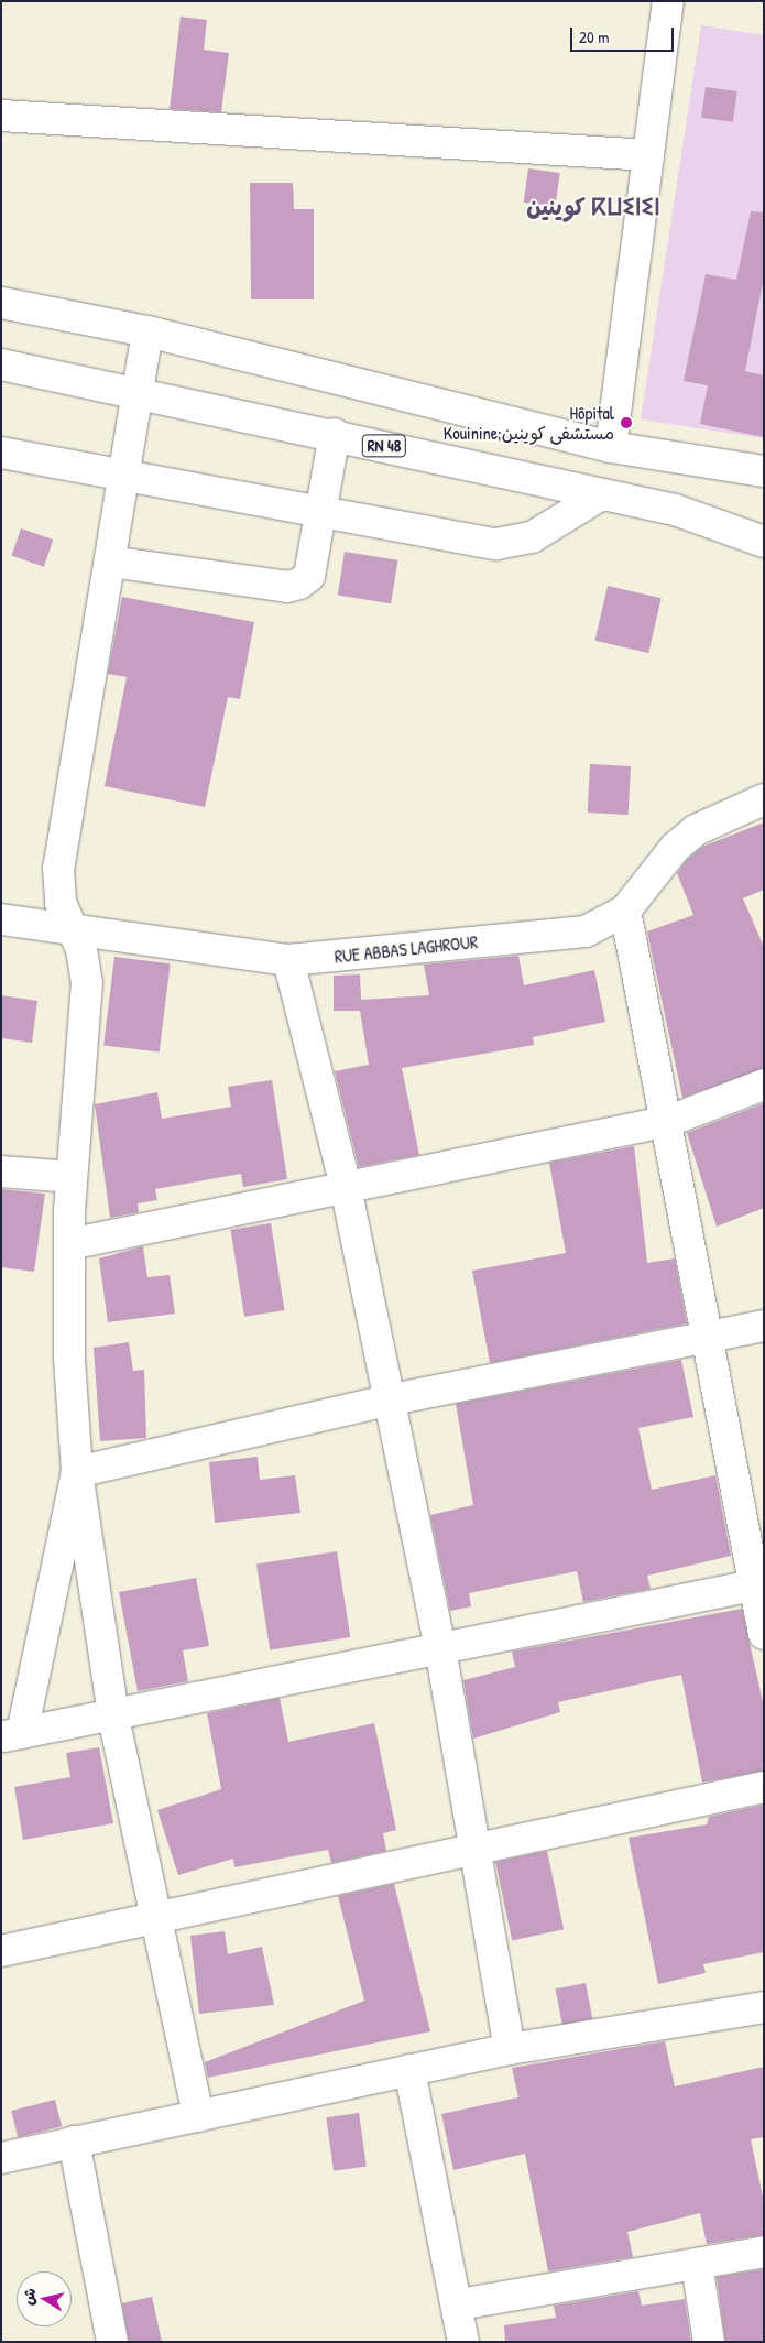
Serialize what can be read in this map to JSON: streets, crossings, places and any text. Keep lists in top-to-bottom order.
{
  "streets": {
    "main road": ["RN 48", "RUE ABBAS LAGHROUR"]
  },
  "districts": ["كوينين ⴽⵡⵉⵏⵉⵏ"],
  "places": ["Hôpital Kouinine;مستشفى كوينين"],
  "scale_bar": "20 m",
  "north": "left"
}
